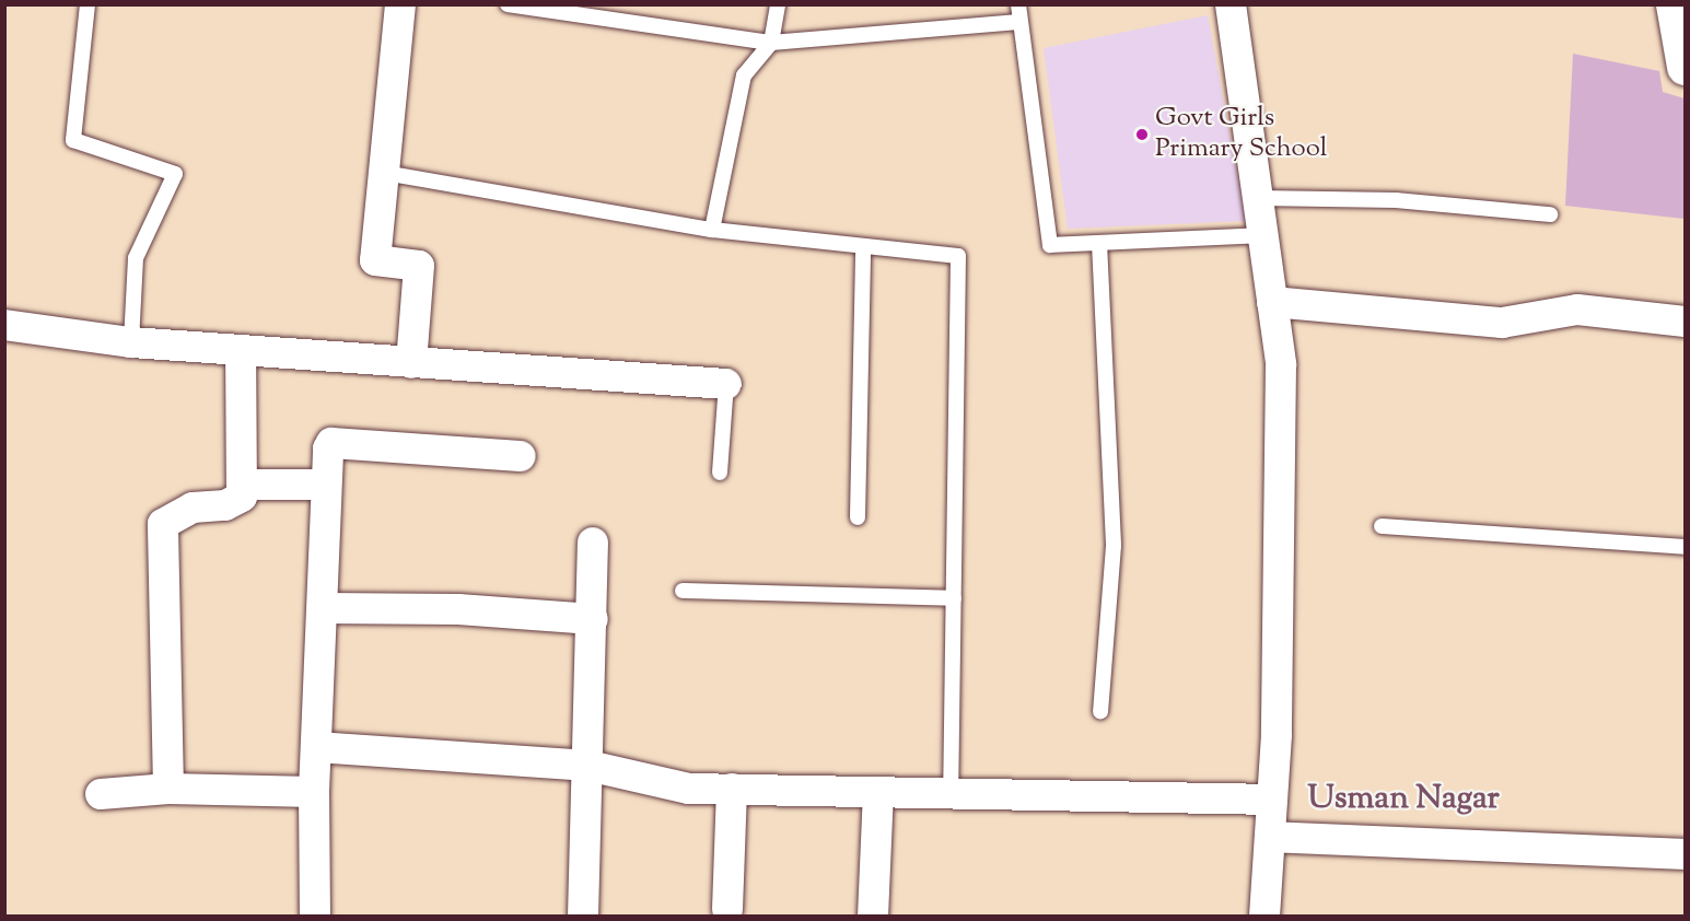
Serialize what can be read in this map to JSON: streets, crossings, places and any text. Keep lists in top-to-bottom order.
{
  "districts": ["Usman Nagar"],
  "places": ["Govt Girls Primary School"]
}
